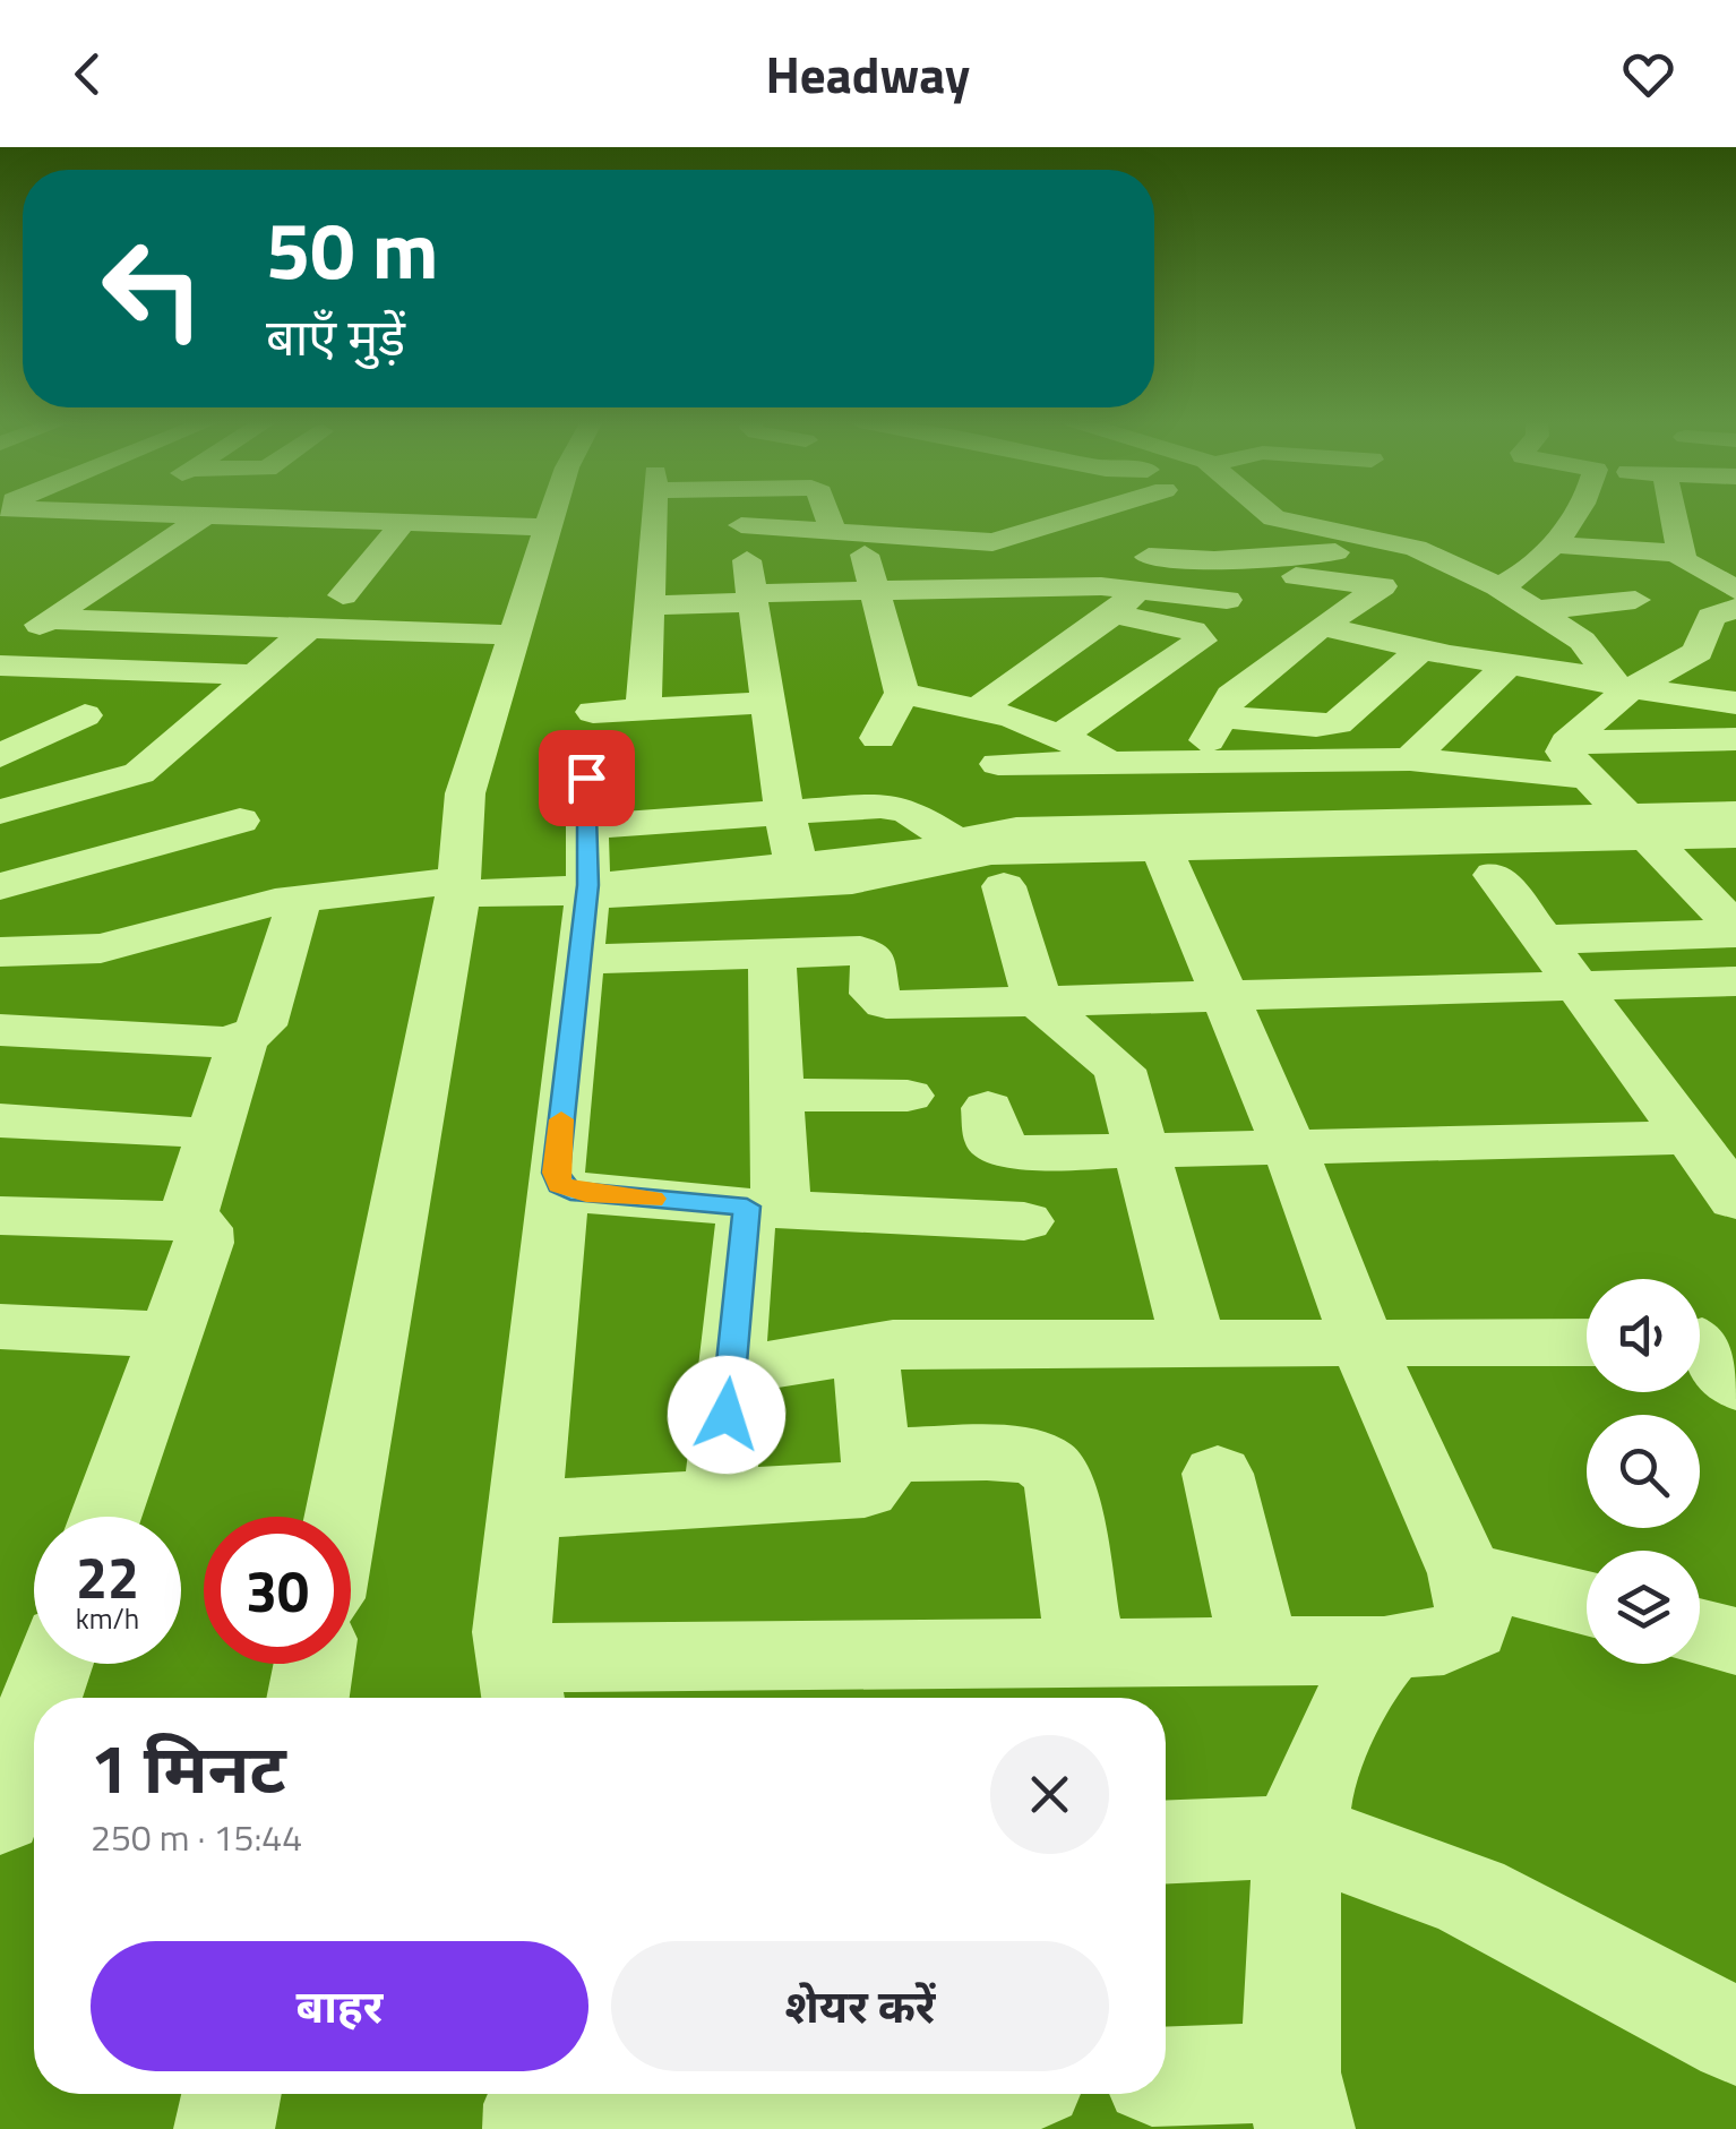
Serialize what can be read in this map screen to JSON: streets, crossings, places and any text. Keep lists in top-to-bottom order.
{
  "page": {
    "header": "Headway",
    "turn": ["50 m", "बाएँ मुड़ें"],
    "speed": "22 km/h",
    "limit": "30",
    "heading": ["1 मिनट", "250 m · 15:44"],
    "buttons": ["बाहर", "शेयर करें"]
  }
}
